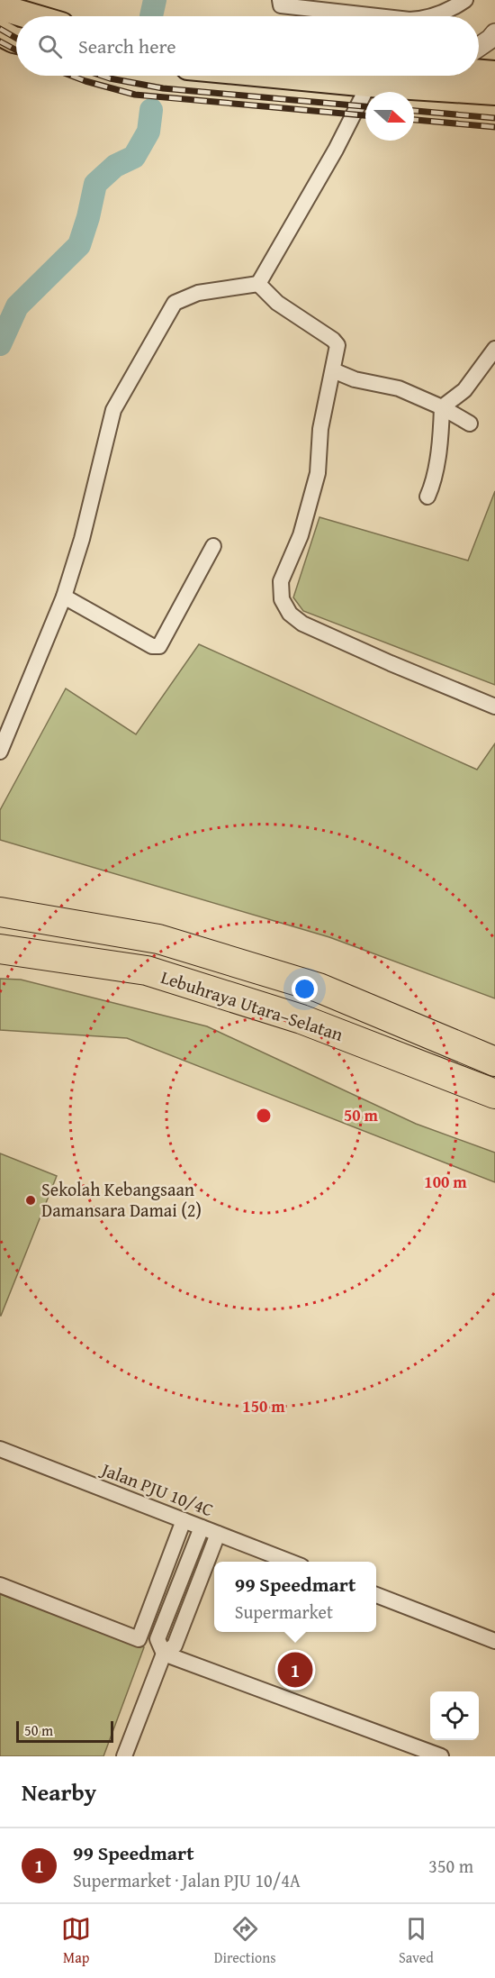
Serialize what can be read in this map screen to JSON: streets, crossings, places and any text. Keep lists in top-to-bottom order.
{
  "streets": {
    "highway": ["Lebuhraya Utara–Selatan"],
    "street": ["Jalan PJU 10/4C"]
  },
  "places": ["Sekolah Kebangsaan Damansara Damai (2)"],
  "scale_bar": "50 m",
  "north": "right",
  "page": {
    "search": "Search here",
    "popup": ["99 Speedmart", "Supermarket"],
    "pins": "1",
    "scale": "50 m",
    "heading": "Nearby",
    "list": [
      {
        "mark": "1",
        "name": "99 Speedmart",
        "note": "Supermarket · Jalan PJU 10/4A",
        "value": "350 m"
      }
    ],
    "nav": ["Map", "Directions", "Saved"]
  },
  "rings": ["50 m", "100 m", "150 m"]
}
